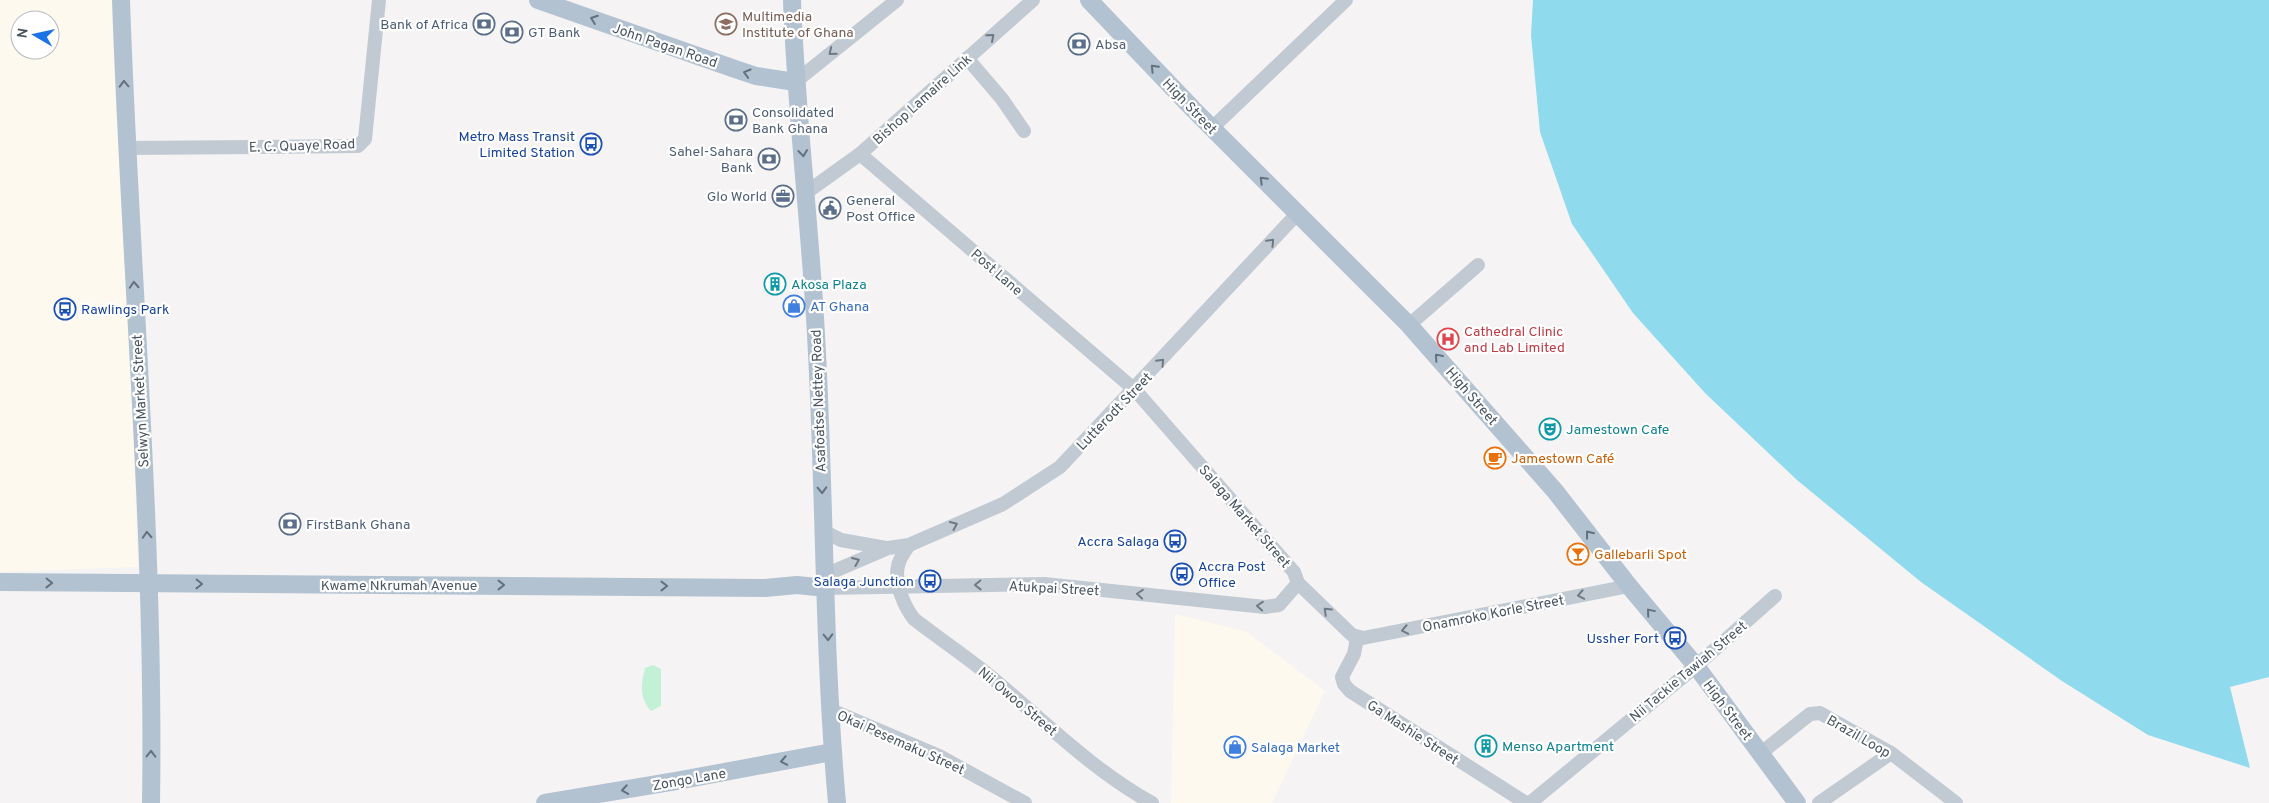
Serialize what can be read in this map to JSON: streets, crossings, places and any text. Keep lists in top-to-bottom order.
{
  "streets": {
    "main road": [
      "John Pagan Road",
      "High Street",
      "Selwyn Market Street",
      "Asafoatse Nettey Road",
      "Kwame Nkrumah Avenue",
      "Atukpai Street",
      "Zongo Lane"
    ],
    "street": [
      "Bishop Lamaire Link",
      "E. C. Quaye Road",
      "Post Lane",
      "Lutterodt Street",
      "Salaga Market Street",
      "Onamroko Korle Street",
      "Nii Tackie Tawiah Street",
      "Nii Owoo Street",
      "Ga Mashie Street",
      "Brazil Loop",
      "Okai Pesemaku Street"
    ]
  },
  "crossings": [
    ["John Pagan Road", "Asafoatse Nettey Road"],
    ["Bishop Lamaire Link", "Post Lane"],
    ["Bishop Lamaire Link", "Asafoatse Nettey Road"],
    ["High Street", "Lutterodt Street"],
    ["High Street", "Onamroko Korle Street"],
    ["High Street", "Nii Tackie Tawiah Street"],
    ["High Street", "Brazil Loop"],
    ["E. C. Quaye Road", "Selwyn Market Street"],
    ["Post Lane", "Lutterodt Street"],
    ["Post Lane", "Salaga Market Street"],
    ["Selwyn Market Street", "Kwame Nkrumah Avenue"],
    ["Asafoatse Nettey Road", "Atukpai Street"],
    ["Asafoatse Nettey Road", "Okai Pesemaku Street"],
    ["Asafoatse Nettey Road", "Zongo Lane"],
    ["Lutterodt Street", "Salaga Market Street"],
    ["Salaga Market Street", "Atukpai Street"],
    ["Salaga Market Street", "Onamroko Korle Street"],
    ["Salaga Market Street", "Ga Mashie Street"],
    ["Kwame Nkrumah Avenue", "Atukpai Street"],
    ["Atukpai Street", "Nii Owoo Street"],
    ["Onamroko Korle Street", "Ga Mashie Street"]
  ],
  "one_way": [
    "John Pagan Road",
    "High Street",
    "Selwyn Market Street",
    "Asafoatse Nettey Road",
    "Lutterodt Street",
    "Kwame Nkrumah Avenue",
    "Atukpai Street",
    "Onamroko Korle Street",
    "Zongo Lane"
  ],
  "places": {
    "bank": [
      "Bank of Africa",
      "GT Bank",
      "Absa",
      "Consolidated Bank Ghana",
      "Sahel-Sahara Bank",
      "FirstBank Ghana"
    ],
    "school or university": ["Multimedia Institute of Ghana"],
    "bus stop": [
      "Metro Mass Transit Limited Station",
      "Rawlings Park",
      "Accra Salaga",
      "Accra Post Office",
      "Salaga Junction",
      "Ussher Fort"
    ],
    "office": ["Glo World"],
    "public building": ["General Post Office"],
    "building": ["Akosa Plaza", "Menso Apartment"],
    "shop": ["AT Ghana", "Salaga Market"],
    "hospital": ["Cathedral Clinic and Lab Limited"],
    "theatre": ["Jamestown Cafe"],
    "cafe": ["Jamestown Café"],
    "bar": ["Gallebarli Spot"]
  },
  "north": "left"
}
